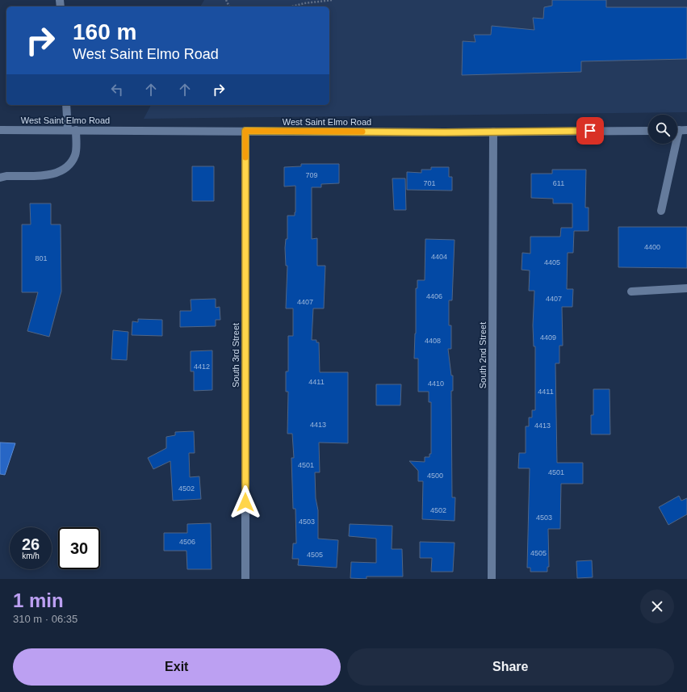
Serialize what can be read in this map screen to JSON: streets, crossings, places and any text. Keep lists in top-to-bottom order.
{
  "streets": {
    "street": ["West Saint Elmo Road", "South 3rd Street", "South 2nd Street"]
  },
  "crossings": [
    ["West Saint Elmo Road", "South 3rd Street"],
    ["West Saint Elmo Road", "South 2nd Street"]
  ],
  "house_numbers": [
    "709",
    "701",
    "611",
    "4400",
    "4404",
    "801",
    "4405",
    "4406",
    "4407",
    "4407",
    "4409",
    "4408",
    "4412",
    "4411",
    "4410",
    "4411",
    "4413",
    "4413",
    "4501",
    "4501",
    "4500",
    "4502",
    "4502",
    "4503",
    "4503",
    "4506",
    "4505",
    "4505"
  ],
  "page": {
    "turn": ["160 m", "West Saint Elmo Road"],
    "speed": "26 km/h",
    "limit": "30",
    "heading": ["1 min", "310 m · 06:35"],
    "buttons": ["Exit", "Share"]
  }
}
